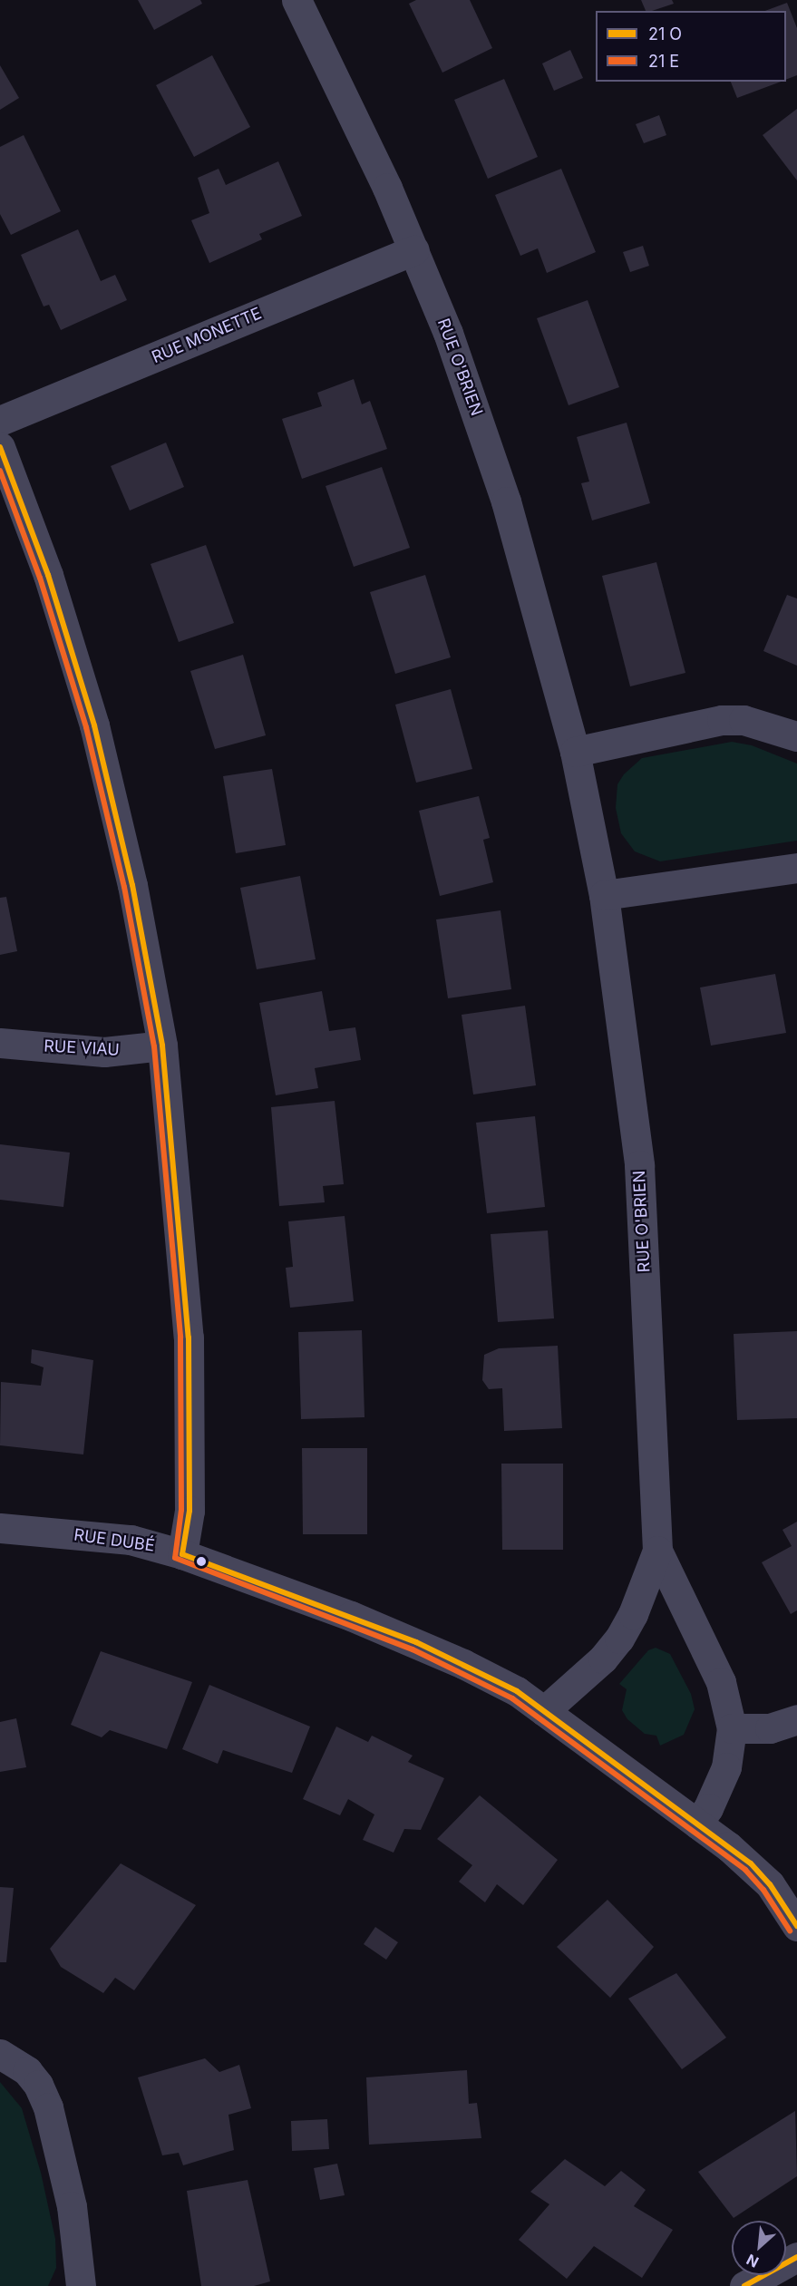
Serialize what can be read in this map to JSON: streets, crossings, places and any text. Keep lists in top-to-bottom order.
{
  "streets": {
    "street": [
      "RUE MONETTE",
      "RUE O'BRIEN",
      "RUE VIAU",
      "RUE DUBÉ"
    ]
  },
  "crossings": [
    ["RUE MONETTE", "RUE O'BRIEN"],
    ["RUE O'BRIEN", "RUE DUBÉ"]
  ],
  "legend": ["21 O", "21 E"],
  "north": "bottom left"
}
